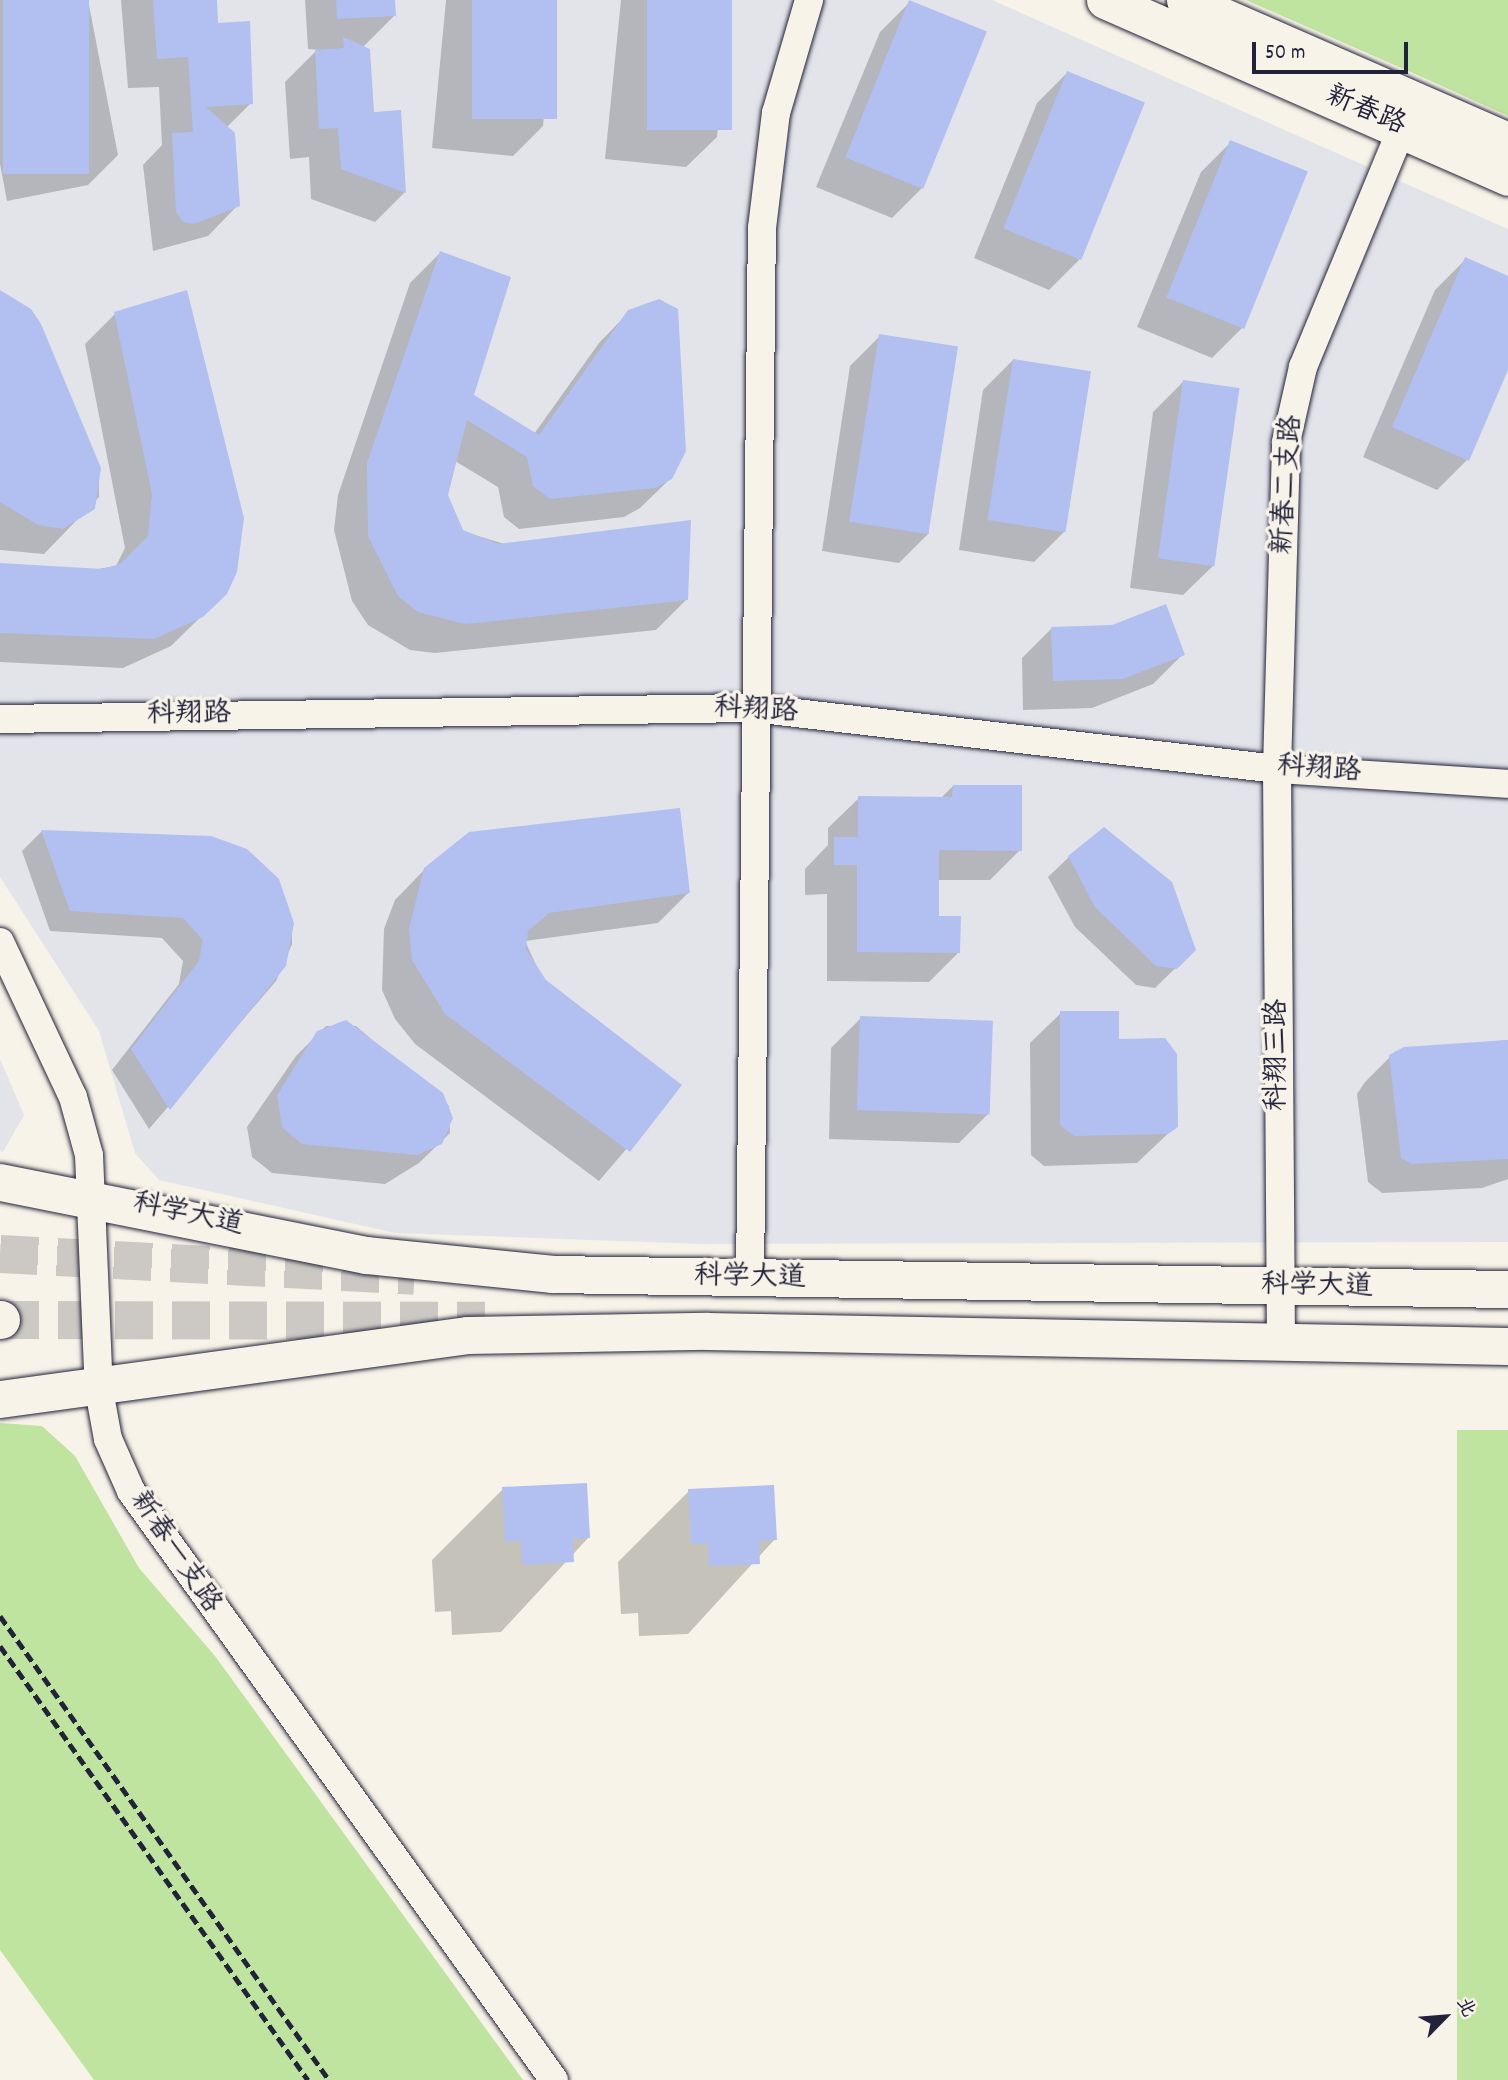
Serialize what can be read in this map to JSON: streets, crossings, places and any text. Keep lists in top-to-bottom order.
{
  "streets": {
    "main road": ["新春路", "科学大道"],
    "street": [
      "新春二支路",
      "科翔路",
      "科翔三路",
      "新春一支路"
    ]
  },
  "crossings": [
    ["新春路", "新春二支路"],
    ["新春二支路", "科翔路"],
    ["新春二支路", "科翔三路"],
    ["科翔路", "科翔三路"],
    ["科翔三路", "科学大道"],
    ["科学大道", "新春一支路"]
  ],
  "scale_bar": "50 m",
  "north": "top right"
}
